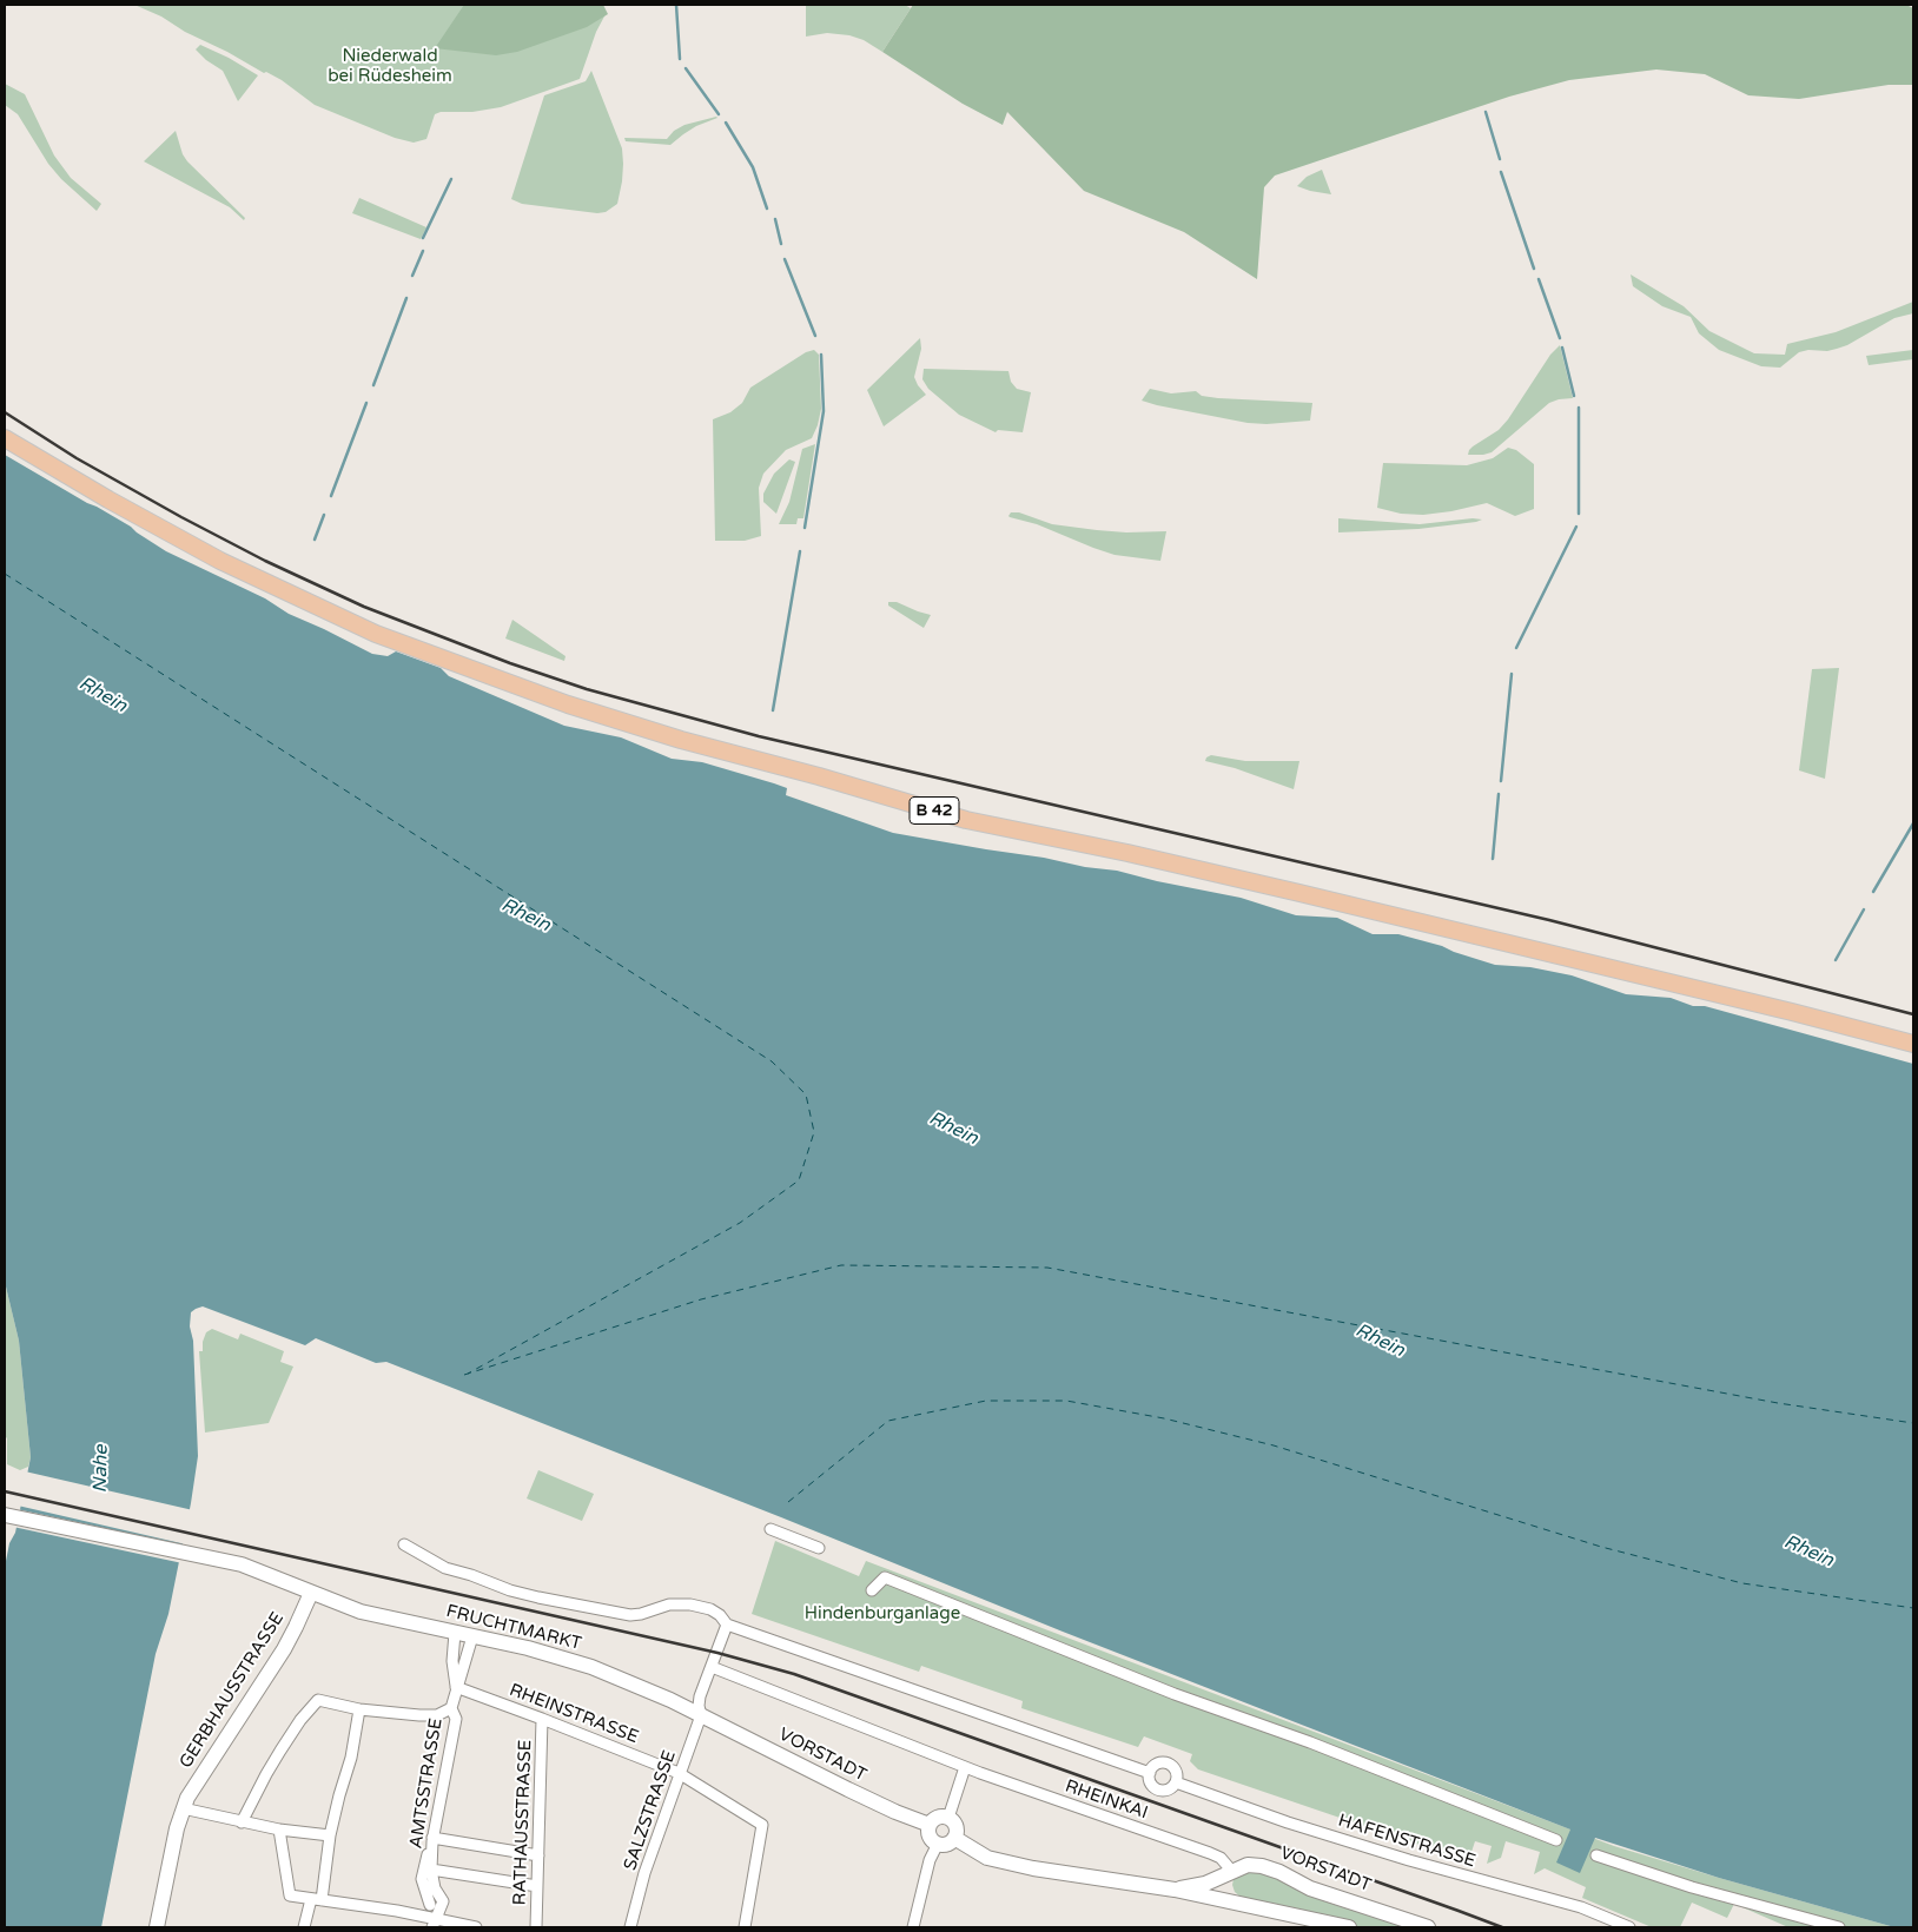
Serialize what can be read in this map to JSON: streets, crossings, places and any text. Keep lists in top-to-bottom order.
{
  "streets": {
    "main road": [
      "B 42",
      "FRUCHTMARKT",
      "GERBHAUSSTRASSE",
      "VORSTADT"
    ],
    "street": [
      "RHEINSTRASSE",
      "AMTSSTRASSE",
      "RHEINKAI",
      "SALZSTRASSE",
      "RATHAUSSTRASSE",
      "HAFENSTRASSE"
    ]
  },
  "crossings": [
    ["FRUCHTMARKT", "GERBHAUSSTRASSE"],
    ["FRUCHTMARKT", "VORSTADT"],
    ["FRUCHTMARKT", "AMTSSTRASSE"],
    ["FRUCHTMARKT", "SALZSTRASSE"],
    ["RHEINSTRASSE", "AMTSSTRASSE"],
    ["RHEINSTRASSE", "SALZSTRASSE"],
    ["RHEINSTRASSE", "RATHAUSSTRASSE"],
    ["VORSTADT", "RHEINKAI"],
    ["VORSTADT", "SALZSTRASSE"],
    ["RHEINKAI", "SALZSTRASSE"]
  ],
  "water": ["Rhein", "Nahe"],
  "parks": ["Niederwald bei Rüdesheim", "Hindenburganlage"]
}
